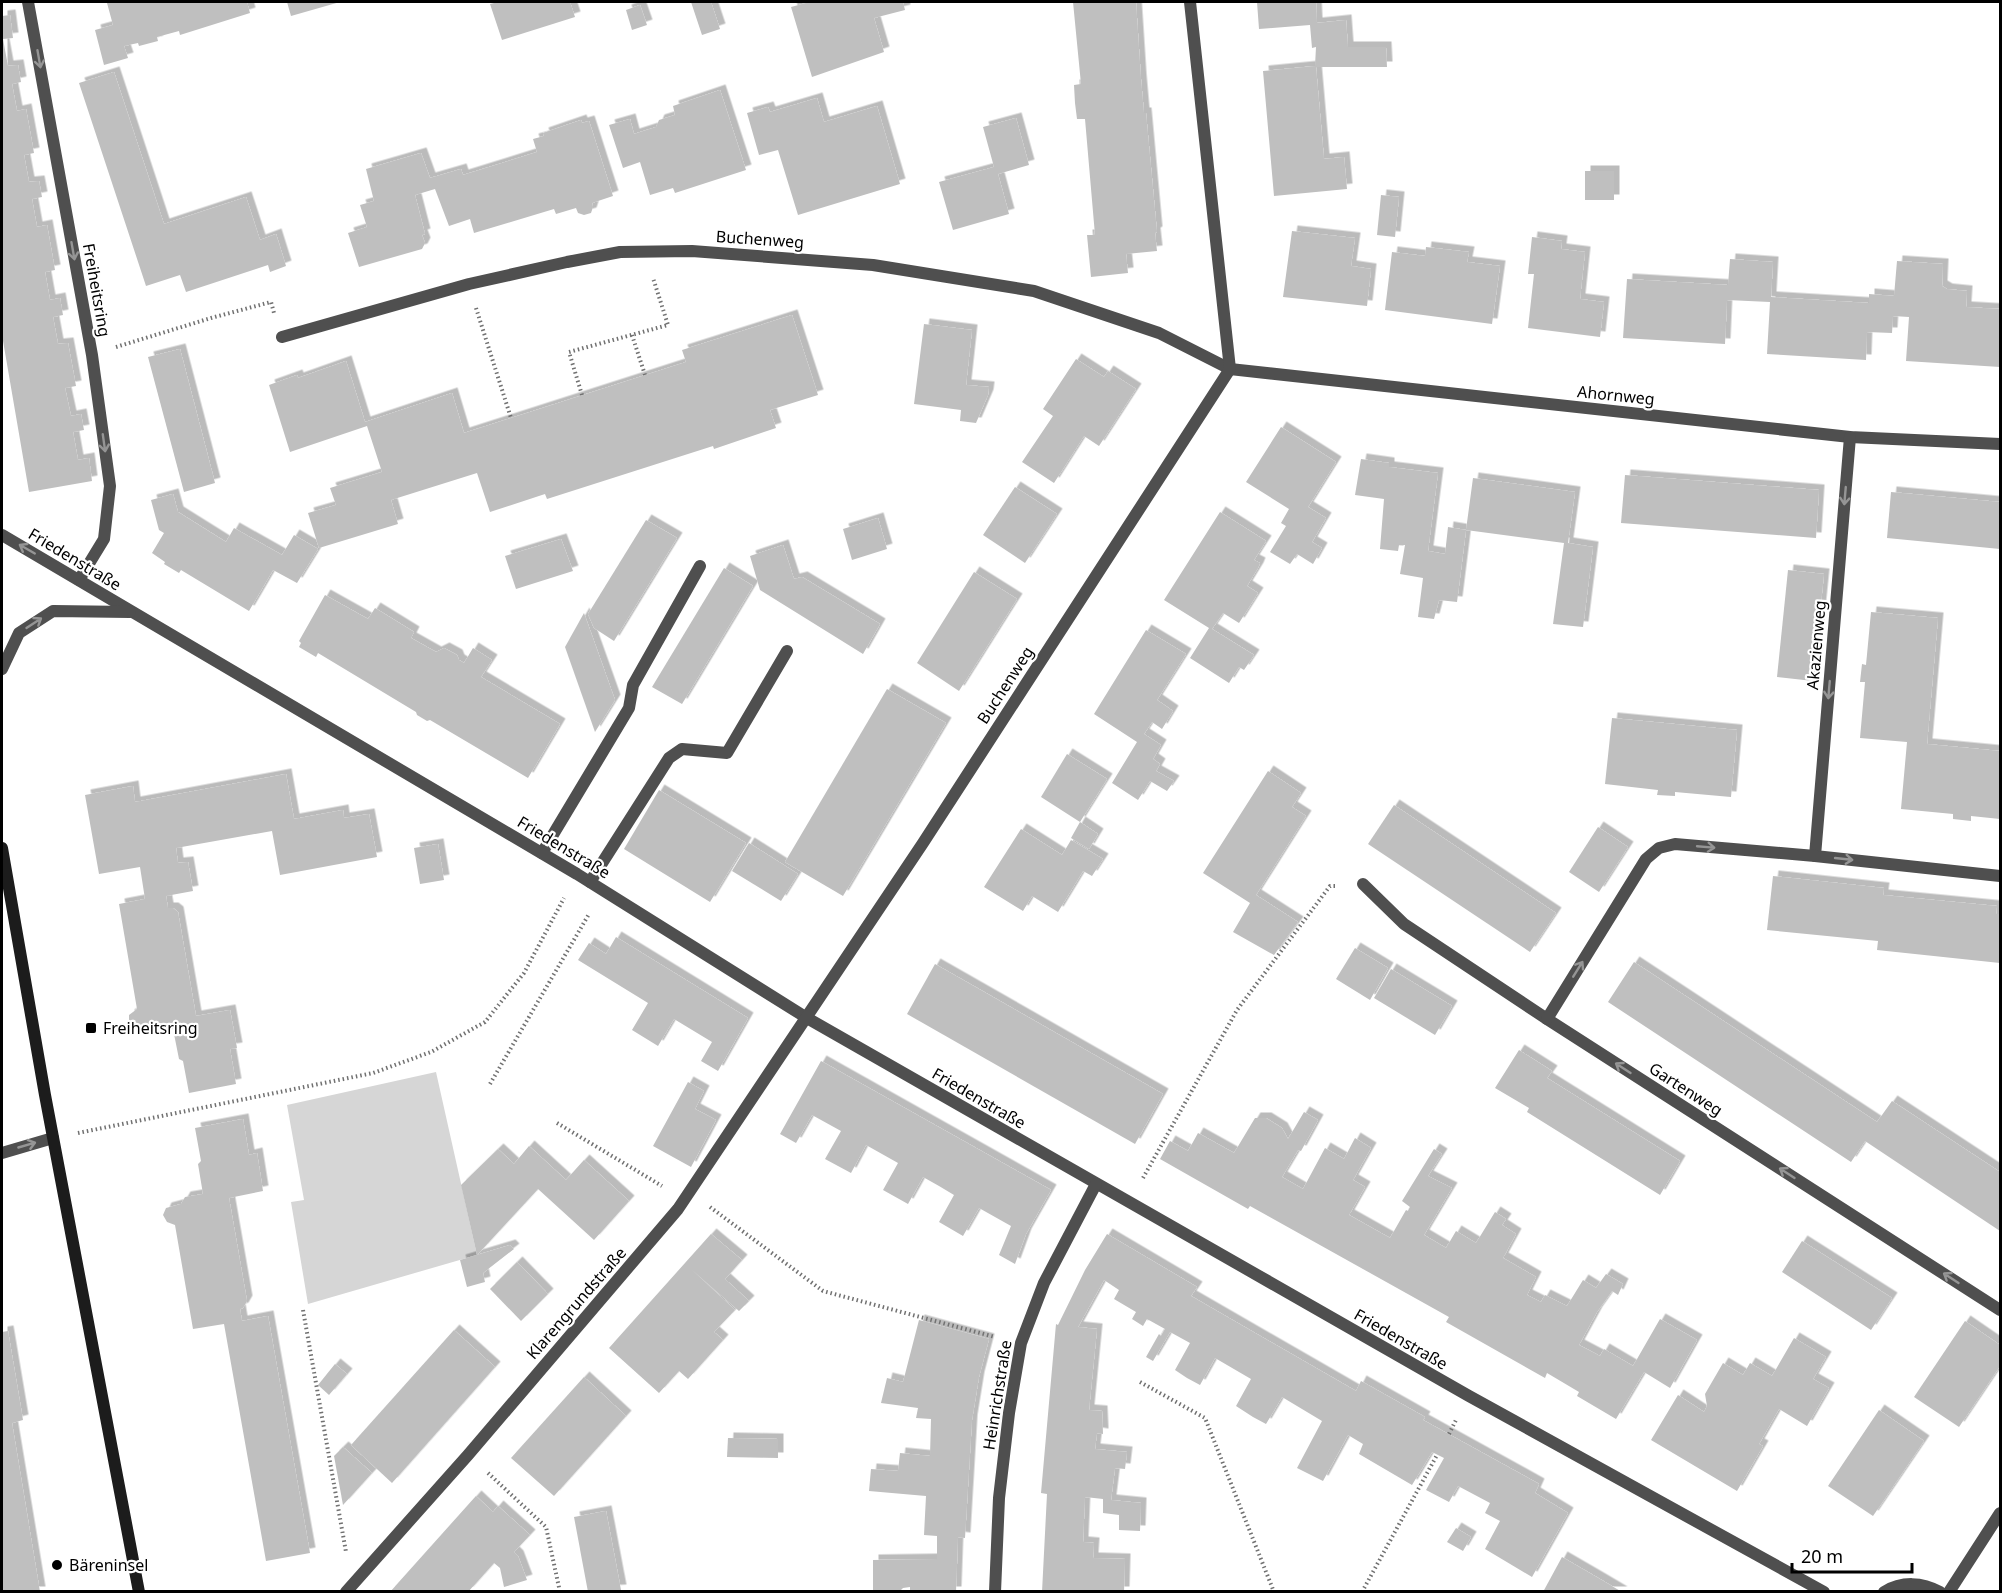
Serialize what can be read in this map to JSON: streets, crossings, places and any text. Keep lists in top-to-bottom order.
{
  "streets": {
    "street": [
      "Buchenweg",
      "Freiheitsring",
      "Ahornweg",
      "Friedenstraße",
      "Akazienweg",
      "Gartenweg",
      "Klarengrundstraße",
      "Heinrichstraße"
    ]
  },
  "crossings": [
    ["Buchenweg", "Ahornweg"],
    ["Buchenweg", "Friedenstraße"],
    ["Buchenweg", "Klarengrundstraße"],
    ["Freiheitsring", "Friedenstraße"],
    ["Ahornweg", "Akazienweg"],
    ["Friedenstraße", "Klarengrundstraße"],
    ["Friedenstraße", "Heinrichstraße"]
  ],
  "one_way": ["Freiheitsring", "Akazienweg", "Gartenweg"],
  "places": {
    "transit": ["Freiheitsring"],
    "other": ["Bäreninsel"]
  },
  "scale_bar": "20 m"
}
